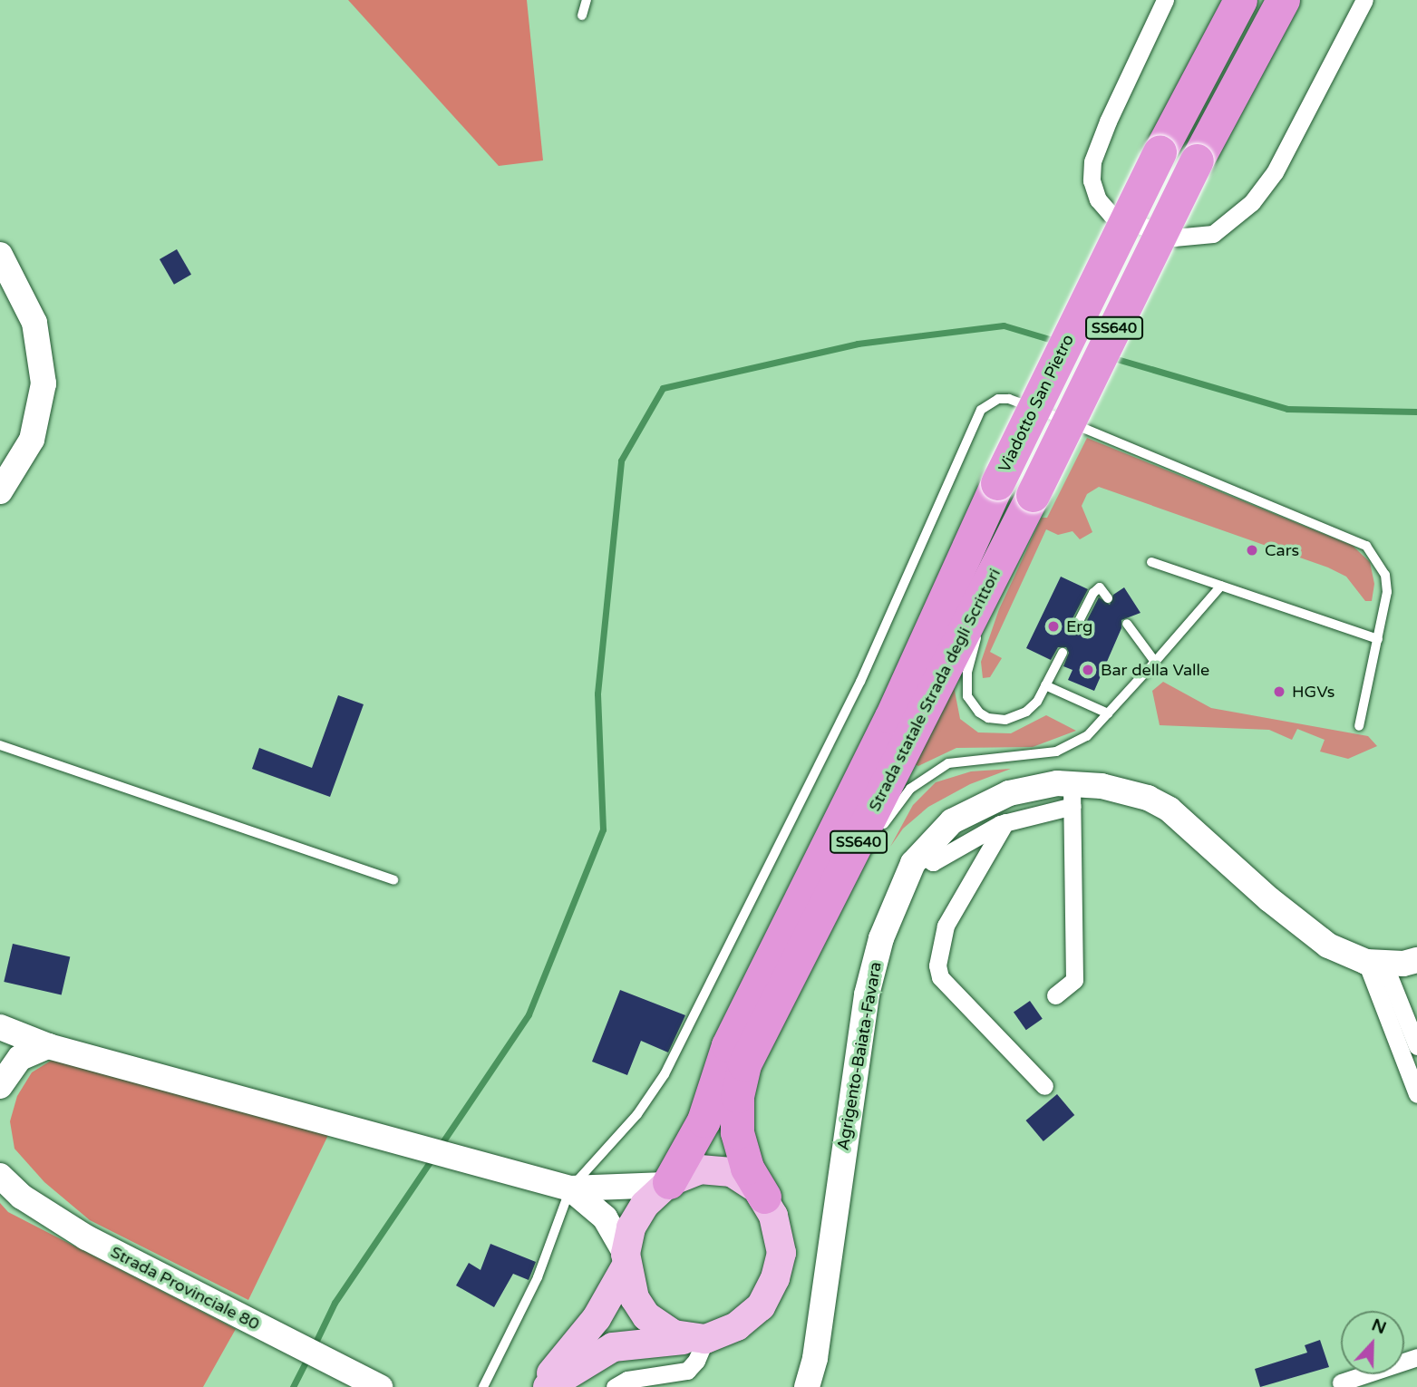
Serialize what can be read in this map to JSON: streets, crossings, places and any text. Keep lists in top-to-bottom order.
{
  "streets": {
    "highway": ["SS640", "Viadotto San Pietro", "Strada statale Strada degli Scrittori"],
    "street": ["Agrigento-Baiata-Favara", "Strada Provinciale 80"]
  },
  "crossings": [
    ["SS640", "Strada statale Strada degli Scrittori"],
    ["Viadotto San Pietro", "Strada statale Strada degli Scrittori"]
  ],
  "places": [
    "Cars",
    "Erg",
    "Bar della Valle",
    "HGVs"
  ],
  "north": "top"
}
